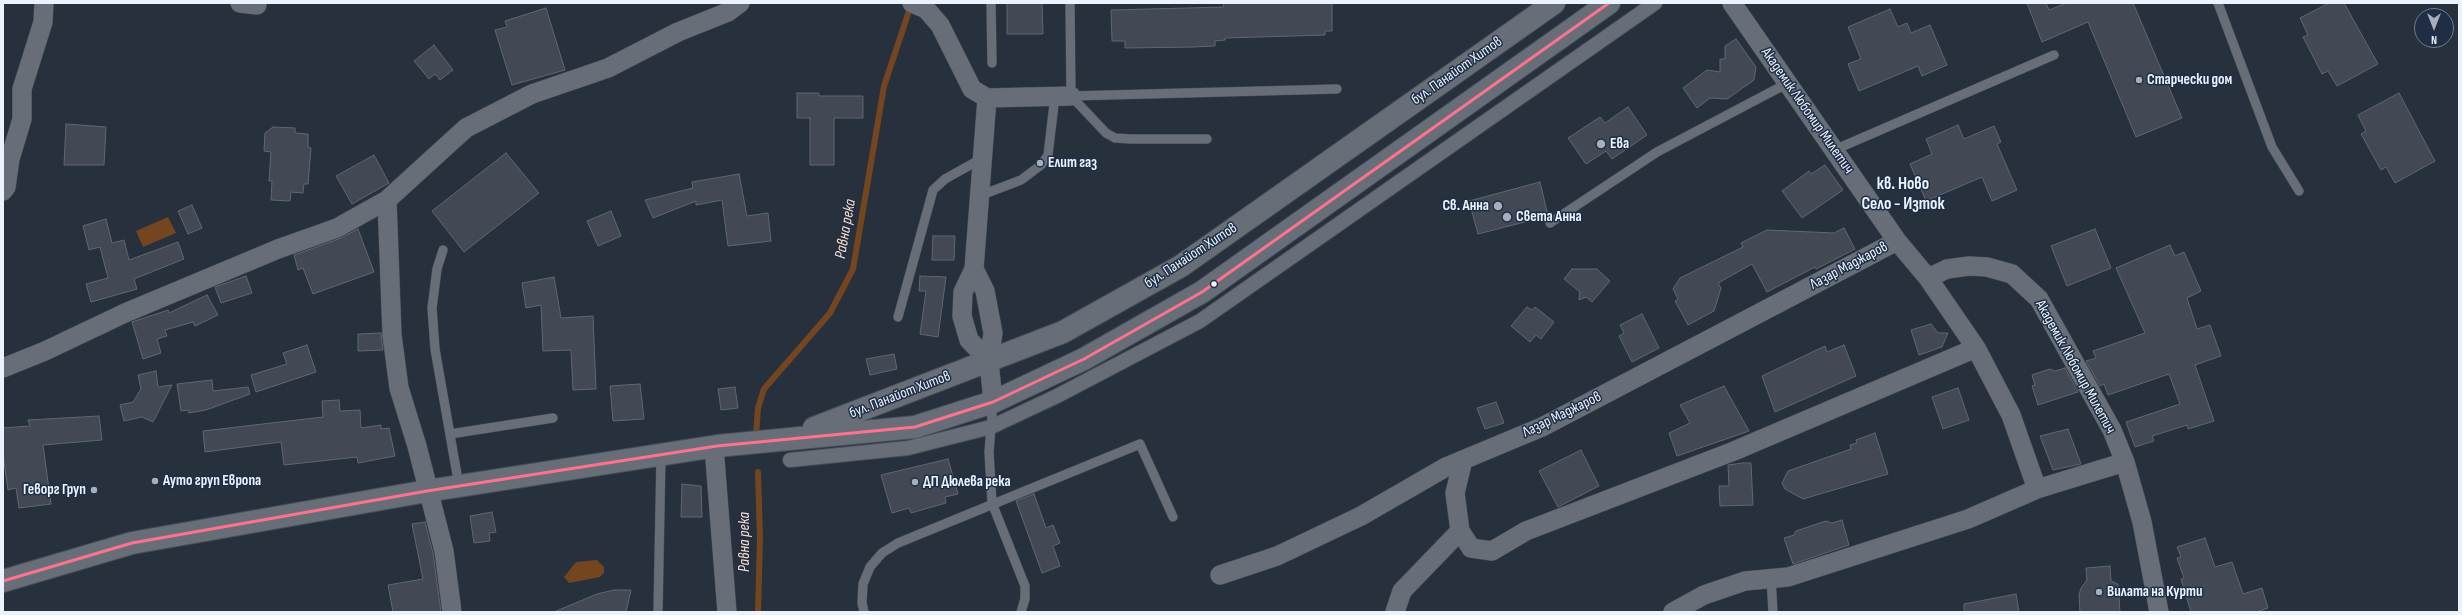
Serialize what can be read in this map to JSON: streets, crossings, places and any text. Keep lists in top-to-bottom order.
{
  "streets": {
    "street": ["бул. Панайот Хитов", "Академик Любомир Милетич", "Лазар Маджаров"]
  },
  "crossings": [
    ["Академик Любомир Милетич", "Лазар Маджаров"]
  ],
  "districts": ["кв. Ново Село - Изток"],
  "water": ["Равна река"],
  "places": [
    "Старчески дом",
    "Ева",
    "Елит газ",
    "Св. Анна",
    "Света Анна",
    "Ауто груп Европа",
    "ДП Дюлева река",
    "Геворг Груп",
    "Вилата на Курти"
  ],
  "north": "bottom"
}
